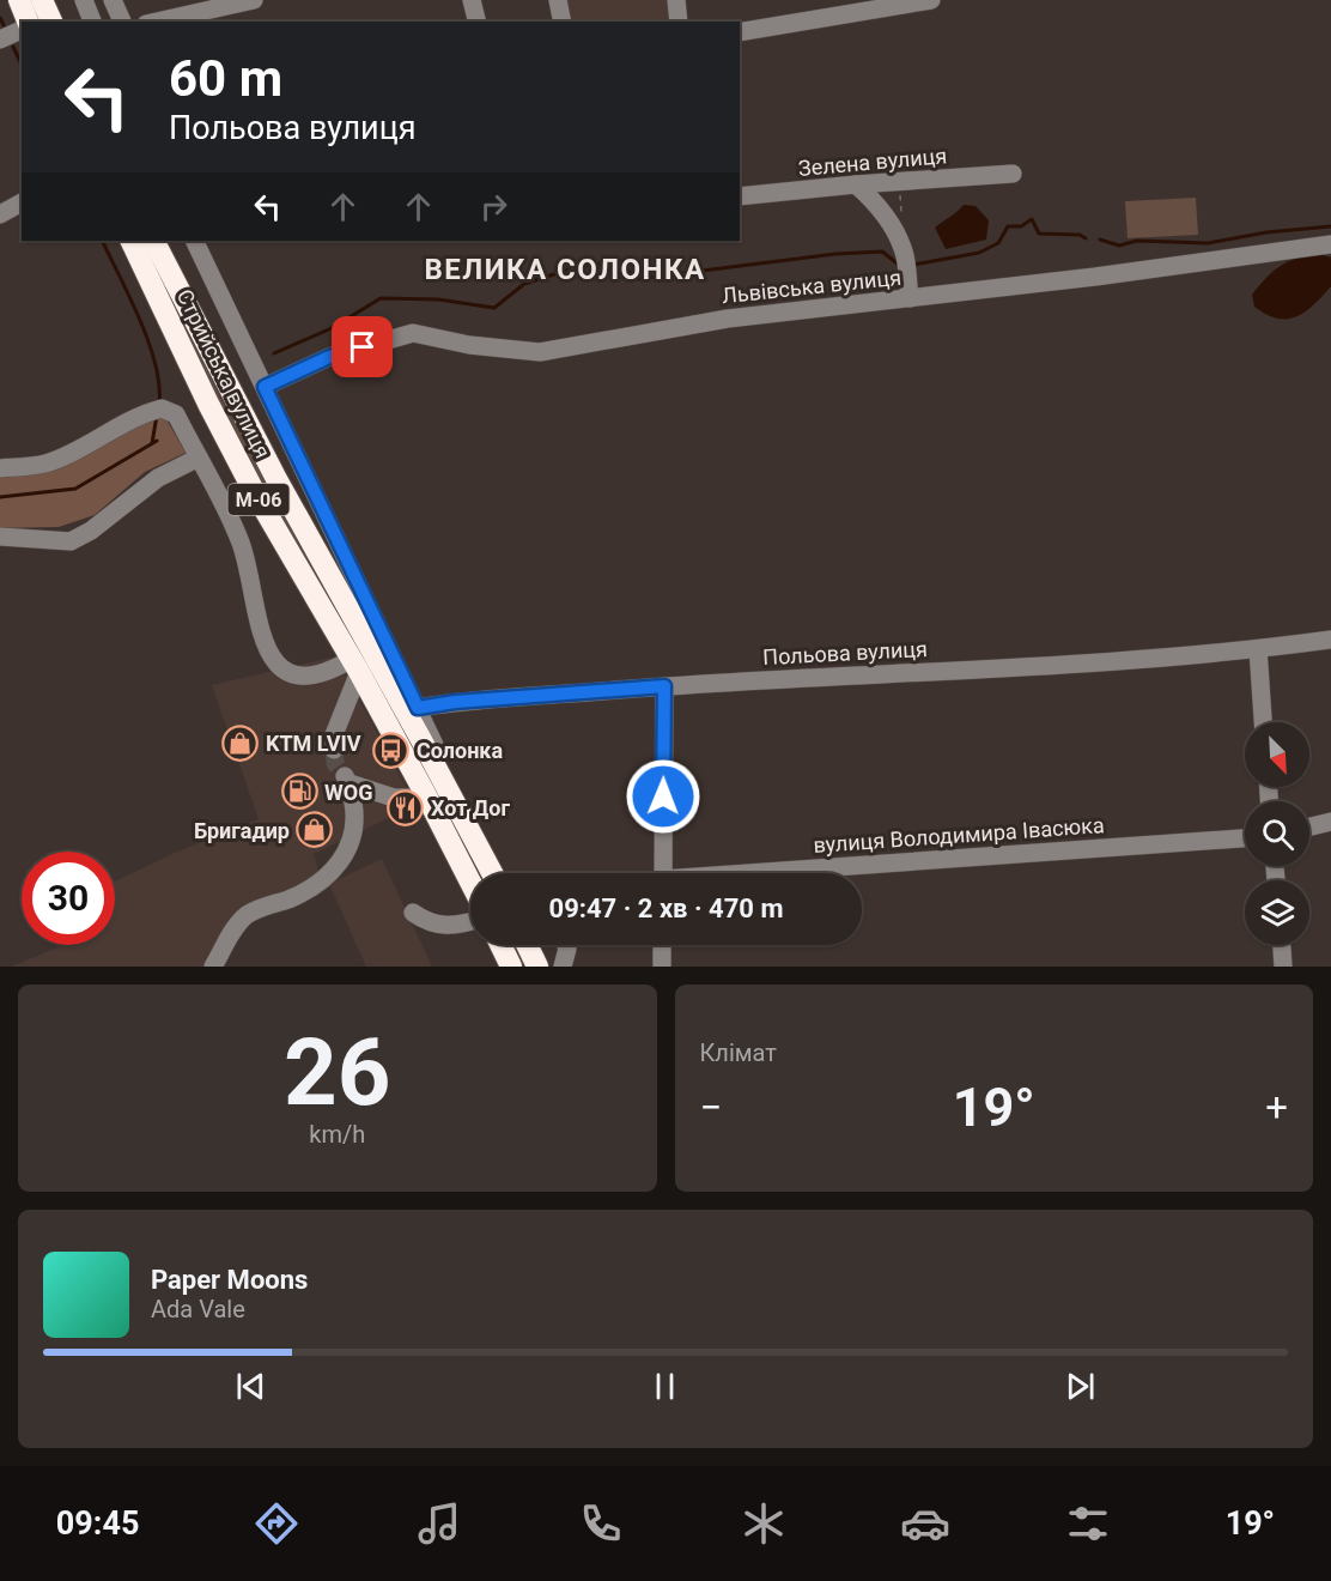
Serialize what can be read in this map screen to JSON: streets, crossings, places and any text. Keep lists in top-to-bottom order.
{
  "streets": {
    "highway": ["Стрийська вулиця", "М-06"],
    "street": [
      "Зелена вулиця",
      "Львівська вулиця",
      "Польова вулиця",
      "вулиця Володимира Івасюка"
    ]
  },
  "districts": ["ВЕЛИКА СОЛОНКА"],
  "places": {
    "shop": ["KTM LVIV", "Бригадир"],
    "bus stop": ["Солонка"],
    "fuel station": ["WOG"],
    "restaurant": ["Хот Дог"]
  },
  "north": "bottom right",
  "page": {
    "turn": ["60 m", "Польова вулиця"],
    "limit": "30",
    "trip": "09:47 · 2 хв · 470 m",
    "tile": [
      ["26", "km/h"],
      "Клімат"
    ],
    "heat": ["−", "19°", "+"],
    "song": ["Paper Moons", "Ada Vale"],
    "tabs": ["09:45", "19°"]
  }
}
